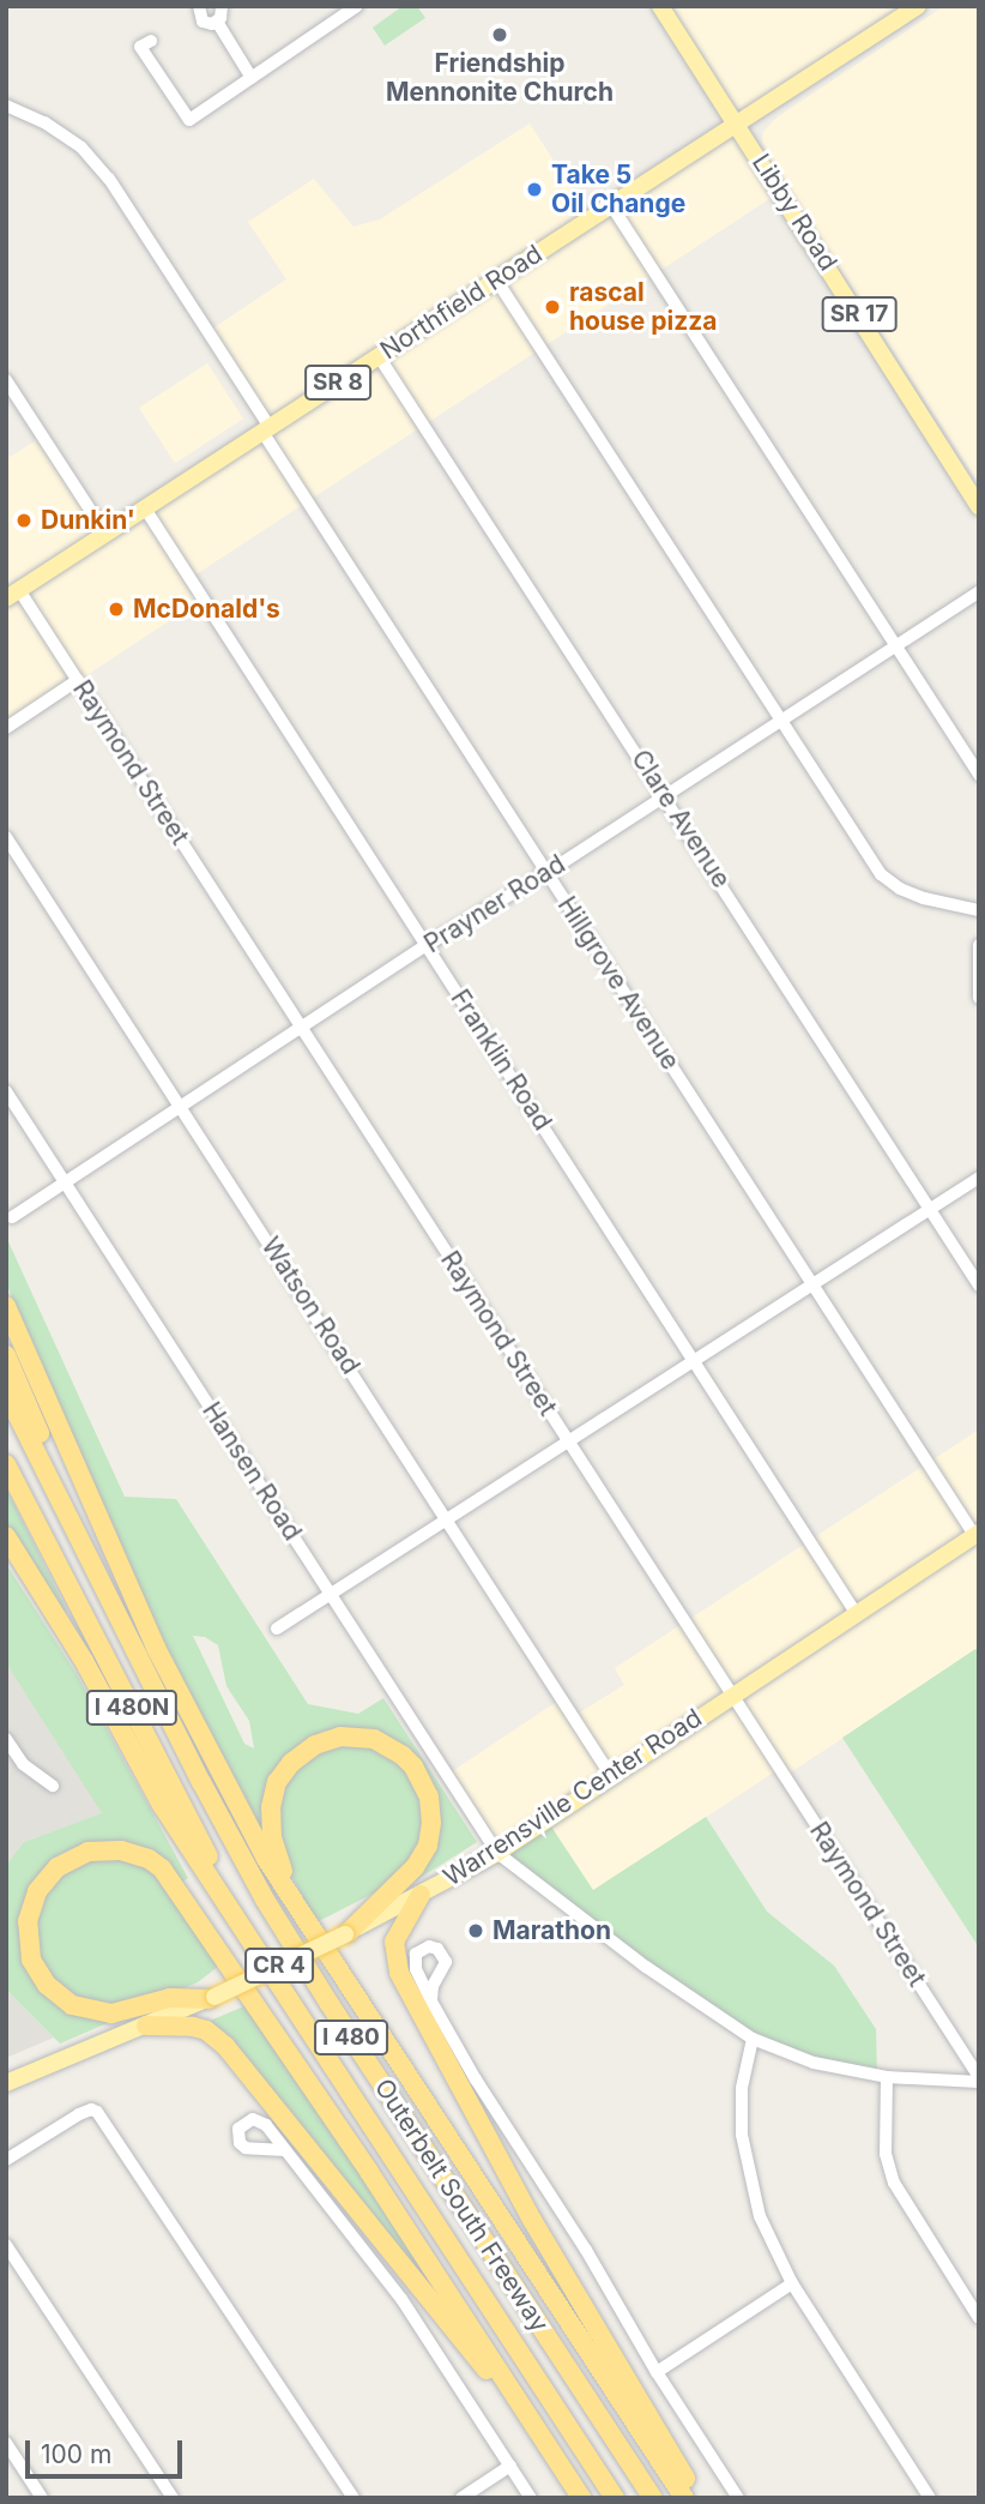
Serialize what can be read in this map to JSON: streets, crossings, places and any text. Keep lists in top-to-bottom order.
{
  "streets": {
    "highway": ["I 480N", "I 480", "Outerbelt South Freeway"],
    "main road": [
      "Libby Road",
      "Northfield Road",
      "SR 17",
      "SR 8",
      "Warrensville Center Road",
      "CR 4"
    ],
    "street": [
      "Raymond Street",
      "Clare Avenue",
      "Prayner Road",
      "Hillgrove Avenue",
      "Franklin Road",
      "Watson Road",
      "Hansen Road"
    ]
  },
  "crossings": [
    ["Libby Road", "Northfield Road"],
    ["Northfield Road", "Raymond Street"],
    ["Northfield Road", "Clare Avenue"],
    ["Northfield Road", "Hillgrove Avenue"],
    ["Northfield Road", "Franklin Road"],
    ["Raymond Street", "Prayner Road"],
    ["Raymond Street", "Hansen Road"],
    ["Raymond Street", "Warrensville Center Road"],
    ["Clare Avenue", "Prayner Road"],
    ["Prayner Road", "Hillgrove Avenue"],
    ["Prayner Road", "Franklin Road"],
    ["Prayner Road", "Watson Road"],
    ["Prayner Road", "Hansen Road"],
    ["Hillgrove Avenue", "Warrensville Center Road"],
    ["Franklin Road", "Warrensville Center Road"],
    ["Watson Road", "Warrensville Center Road"],
    ["Hansen Road", "Warrensville Center Road"]
  ],
  "places": [
    "Friendship Mennonite Church",
    "Take 5 Oil Change",
    "rascal house pizza",
    "Dunkin'",
    "McDonald's",
    "Marathon"
  ],
  "scale_bar": "100 m"
}
